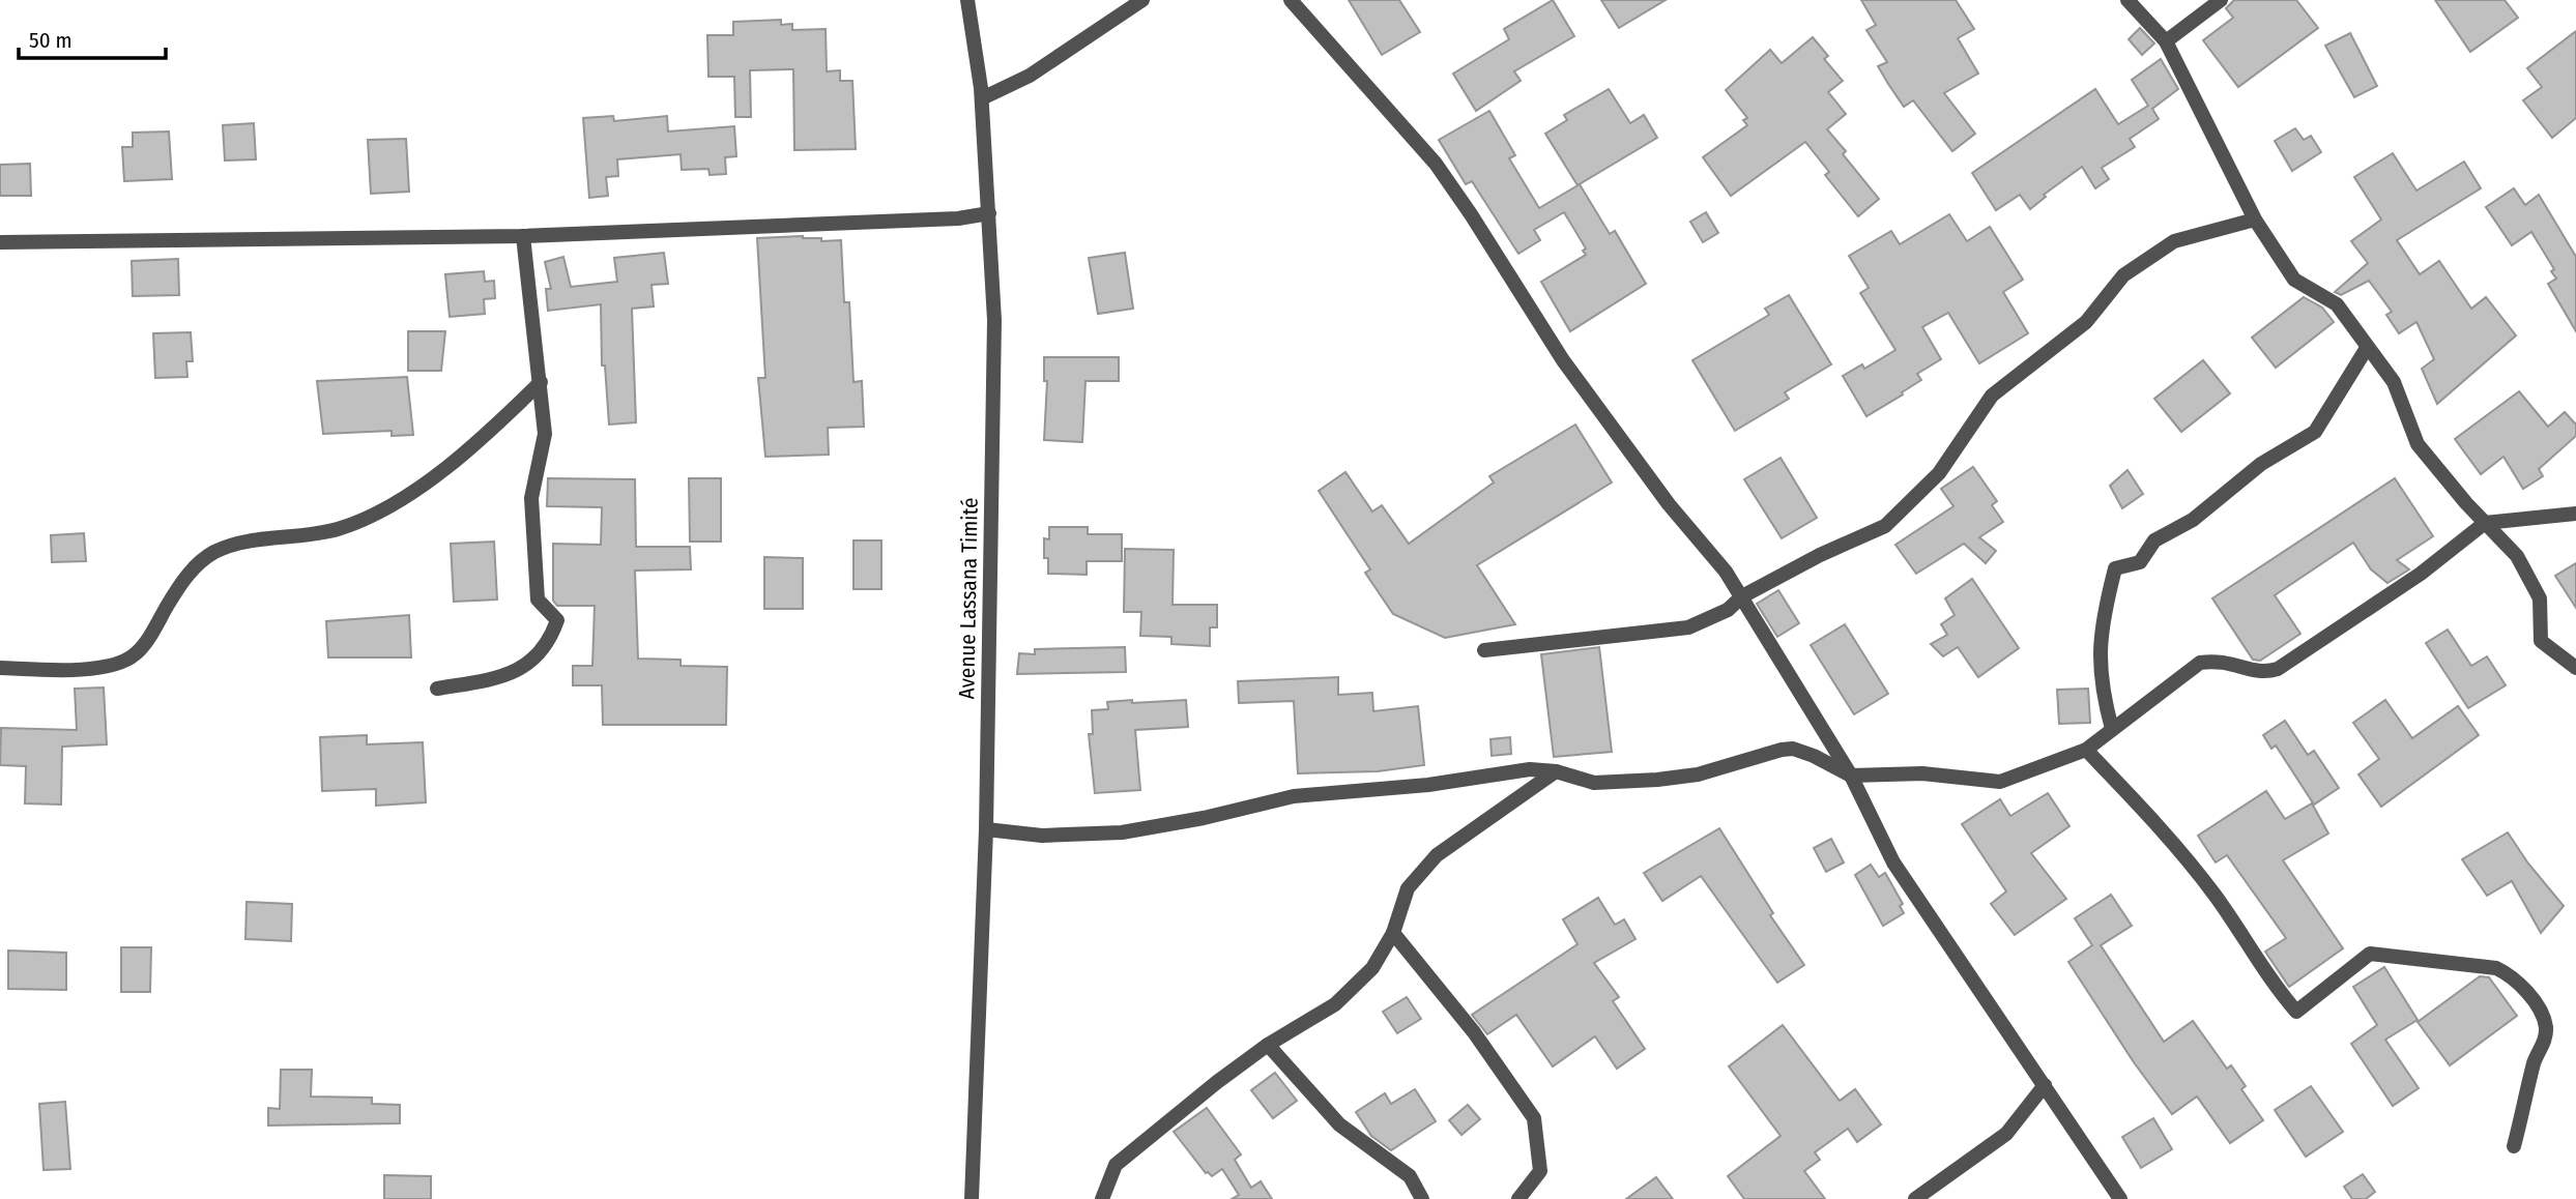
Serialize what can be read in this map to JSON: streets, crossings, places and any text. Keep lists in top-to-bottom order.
{
  "streets": {
    "street": ["Avenue Lassana Timité"]
  },
  "scale_bar": "50 m"
}
